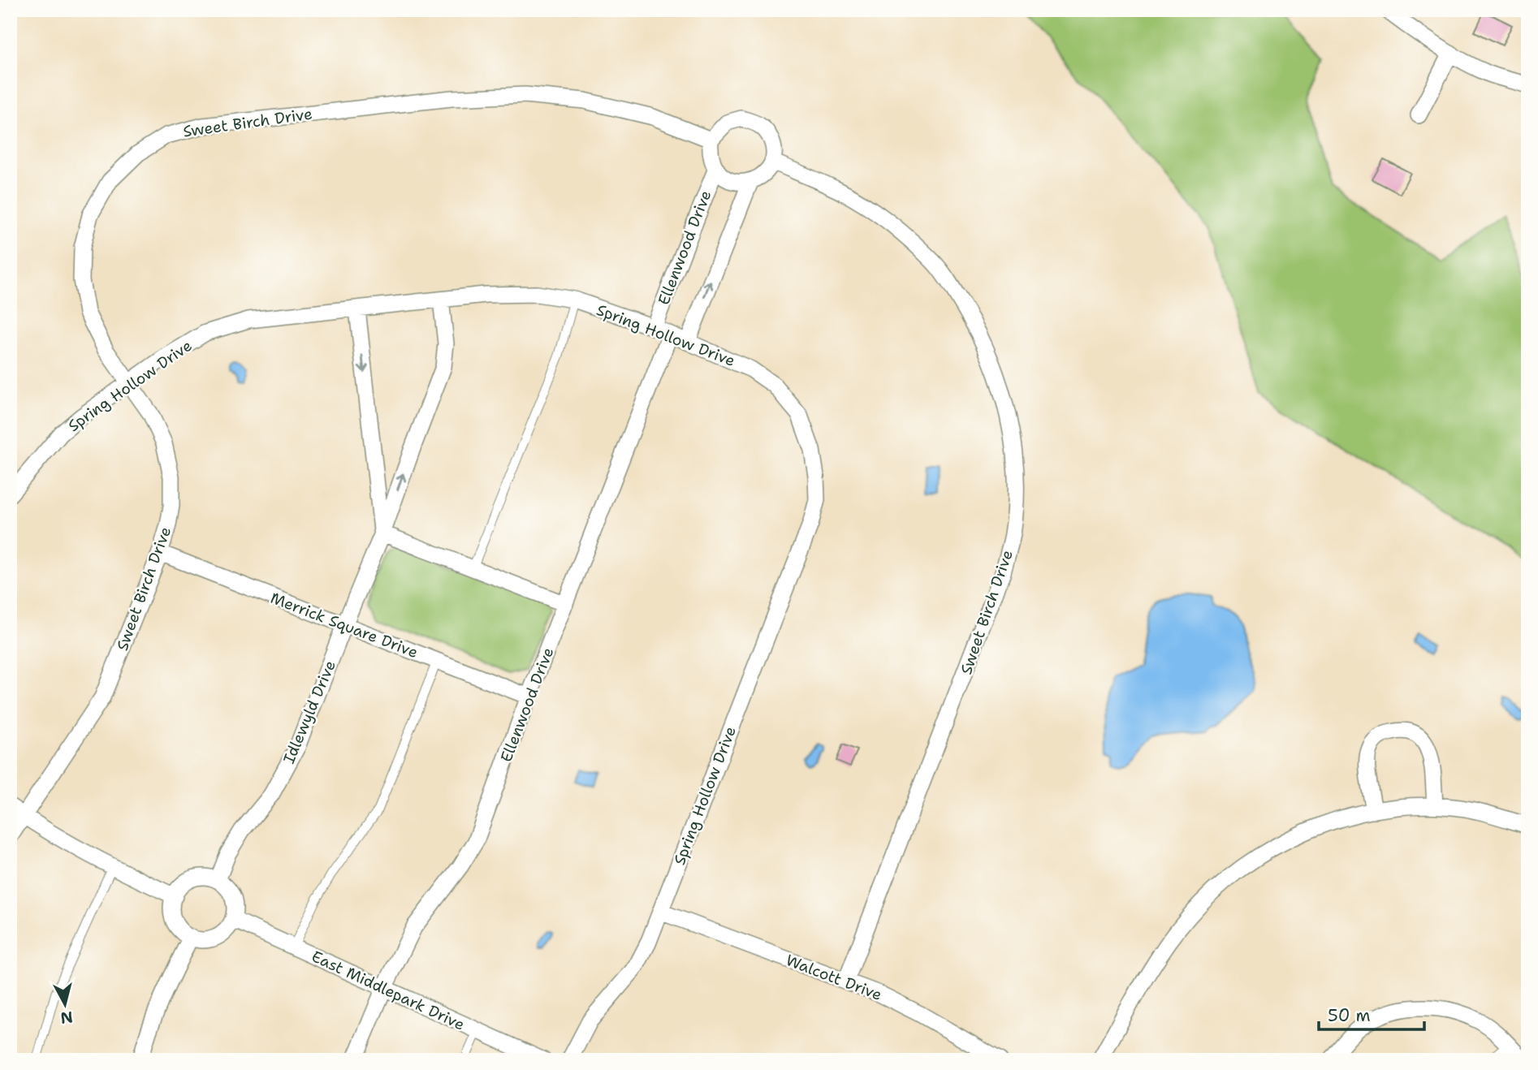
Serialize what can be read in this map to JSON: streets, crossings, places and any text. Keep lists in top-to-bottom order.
{
  "streets": {
    "street": [
      "Sweet Birch Drive",
      "Ellenwood Drive",
      "Spring Hollow Drive",
      "Merrick Square Drive",
      "Idlewyld Drive",
      "Walcott Drive",
      "East Middlepark Drive"
    ]
  },
  "crossings": [
    ["Sweet Birch Drive", "Ellenwood Drive"],
    ["Sweet Birch Drive", "Spring Hollow Drive"],
    ["Sweet Birch Drive", "Merrick Square Drive"],
    ["Sweet Birch Drive", "Walcott Drive"],
    ["Ellenwood Drive", "Spring Hollow Drive"],
    ["Ellenwood Drive", "Merrick Square Drive"],
    ["Ellenwood Drive", "East Middlepark Drive"],
    ["Spring Hollow Drive", "Idlewyld Drive"],
    ["Spring Hollow Drive", "Walcott Drive"],
    ["Merrick Square Drive", "Idlewyld Drive"],
    ["Idlewyld Drive", "East Middlepark Drive"]
  ],
  "scale_bar": "50 m",
  "north": "bottom"
}
